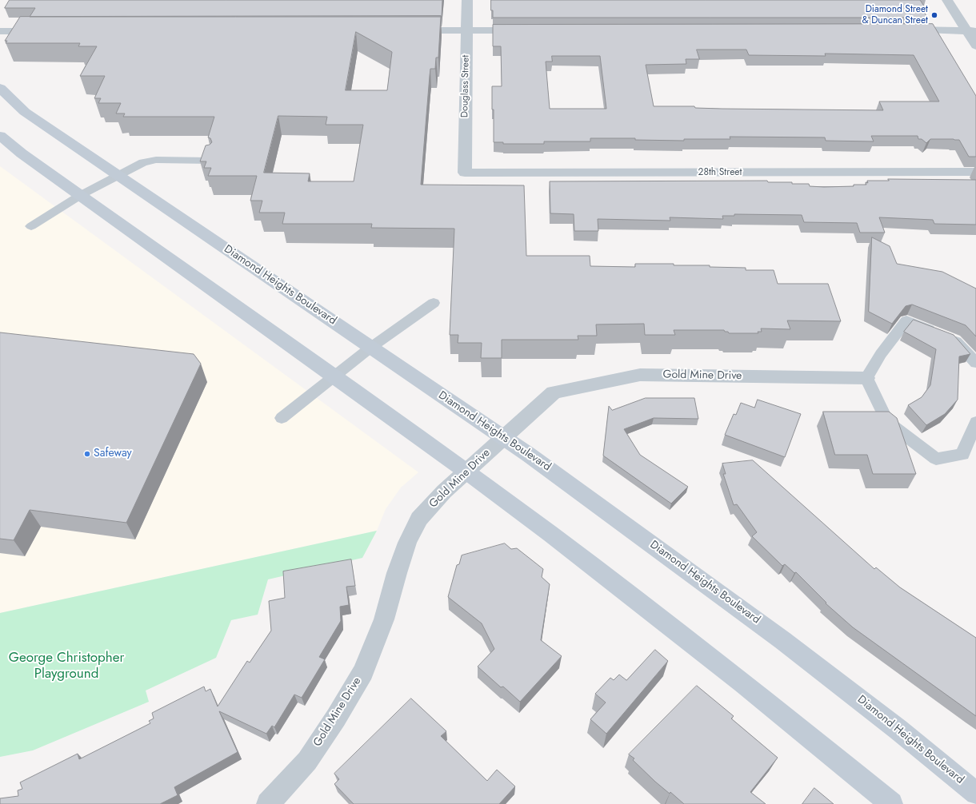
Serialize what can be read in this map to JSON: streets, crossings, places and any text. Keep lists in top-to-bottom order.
{
  "streets": {
    "main road": ["Diamond Heights Boulevard"],
    "street": ["Douglass Street", "28th Street", "Gold Mine Drive"]
  },
  "crossings": [
    ["Douglass Street", "28th Street"],
    ["Diamond Heights Boulevard", "Gold Mine Drive"]
  ],
  "parks": ["George Christopher Playground"],
  "places": ["Diamond Street & Duncan Street", "Safeway"]
}
